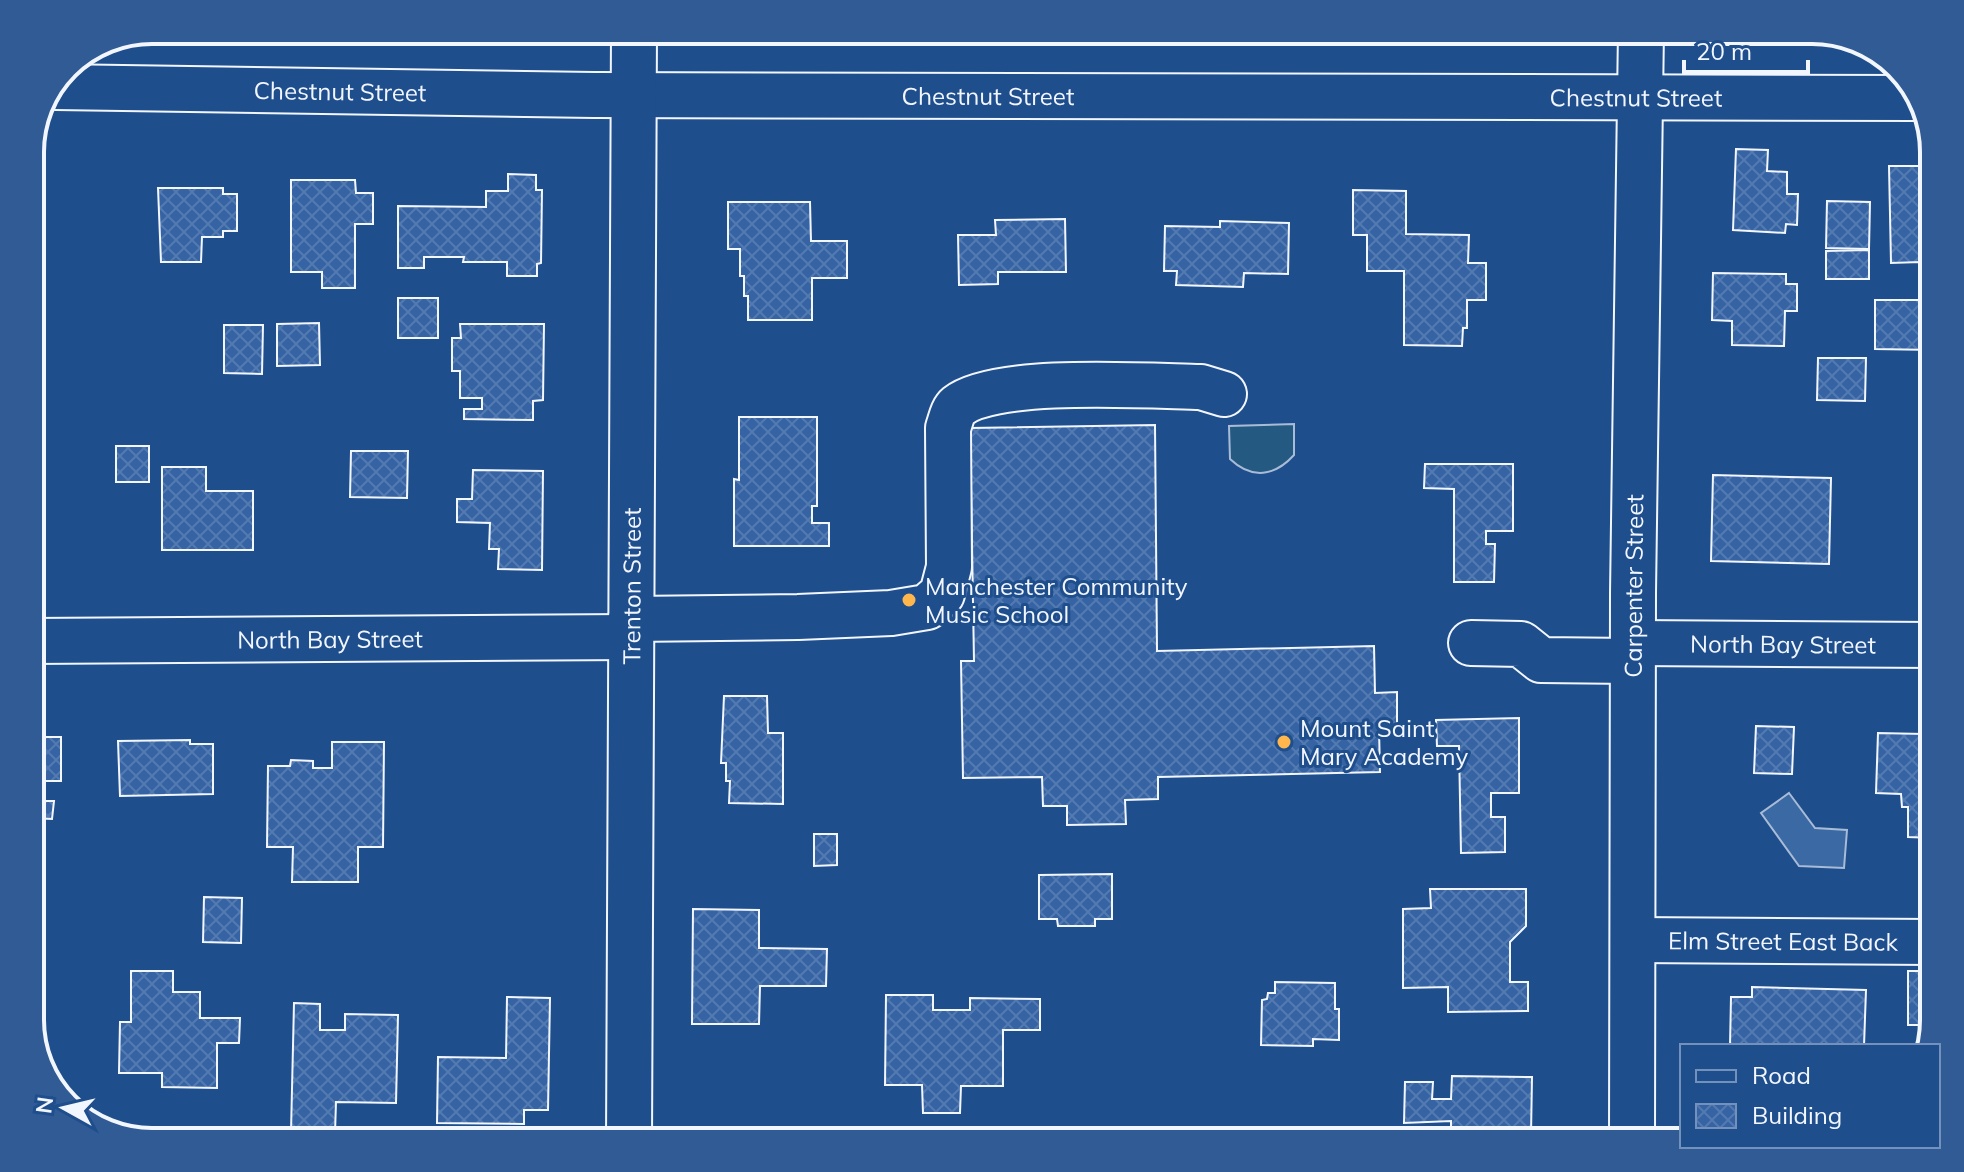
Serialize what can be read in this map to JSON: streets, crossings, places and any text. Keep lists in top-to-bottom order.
{
  "streets": {
    "street": [
      "Chestnut Street",
      "Trenton Street",
      "Carpenter Street",
      "North Bay Street",
      "Elm Street East Back"
    ]
  },
  "crossings": [
    ["Chestnut Street", "Trenton Street"],
    ["Chestnut Street", "Carpenter Street"],
    ["Trenton Street", "North Bay Street"],
    ["Carpenter Street", "North Bay Street"],
    ["Carpenter Street", "Elm Street East Back"]
  ],
  "places": ["Manchester Community Music School", "Mount Saint Mary Academy"],
  "legend": ["Road", "Building"],
  "scale_bar": "20 m",
  "north": "left"
}
